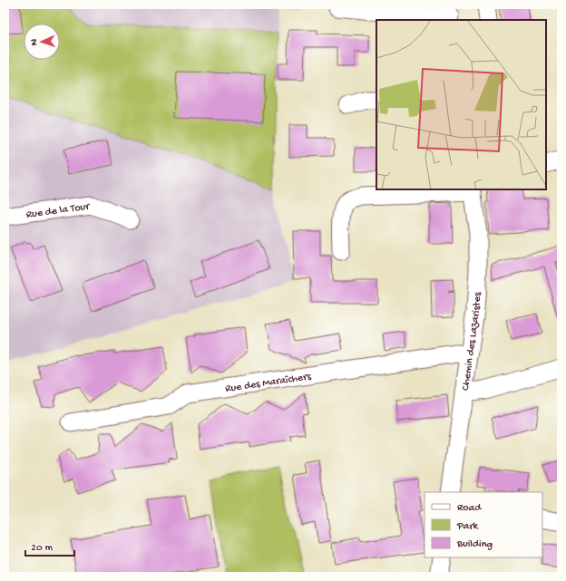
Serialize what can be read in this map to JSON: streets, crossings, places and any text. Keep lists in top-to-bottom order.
{
  "streets": {
    "street": ["Rue de la Tour", "Chemin des Lazaristes", "Rue des Maraîchers"]
  },
  "crossings": [
    ["Chemin des Lazaristes", "Rue des Maraîchers"]
  ],
  "legend": ["Road", "Park", "Building"],
  "scale_bar": "20 m",
  "north": "left"
}
